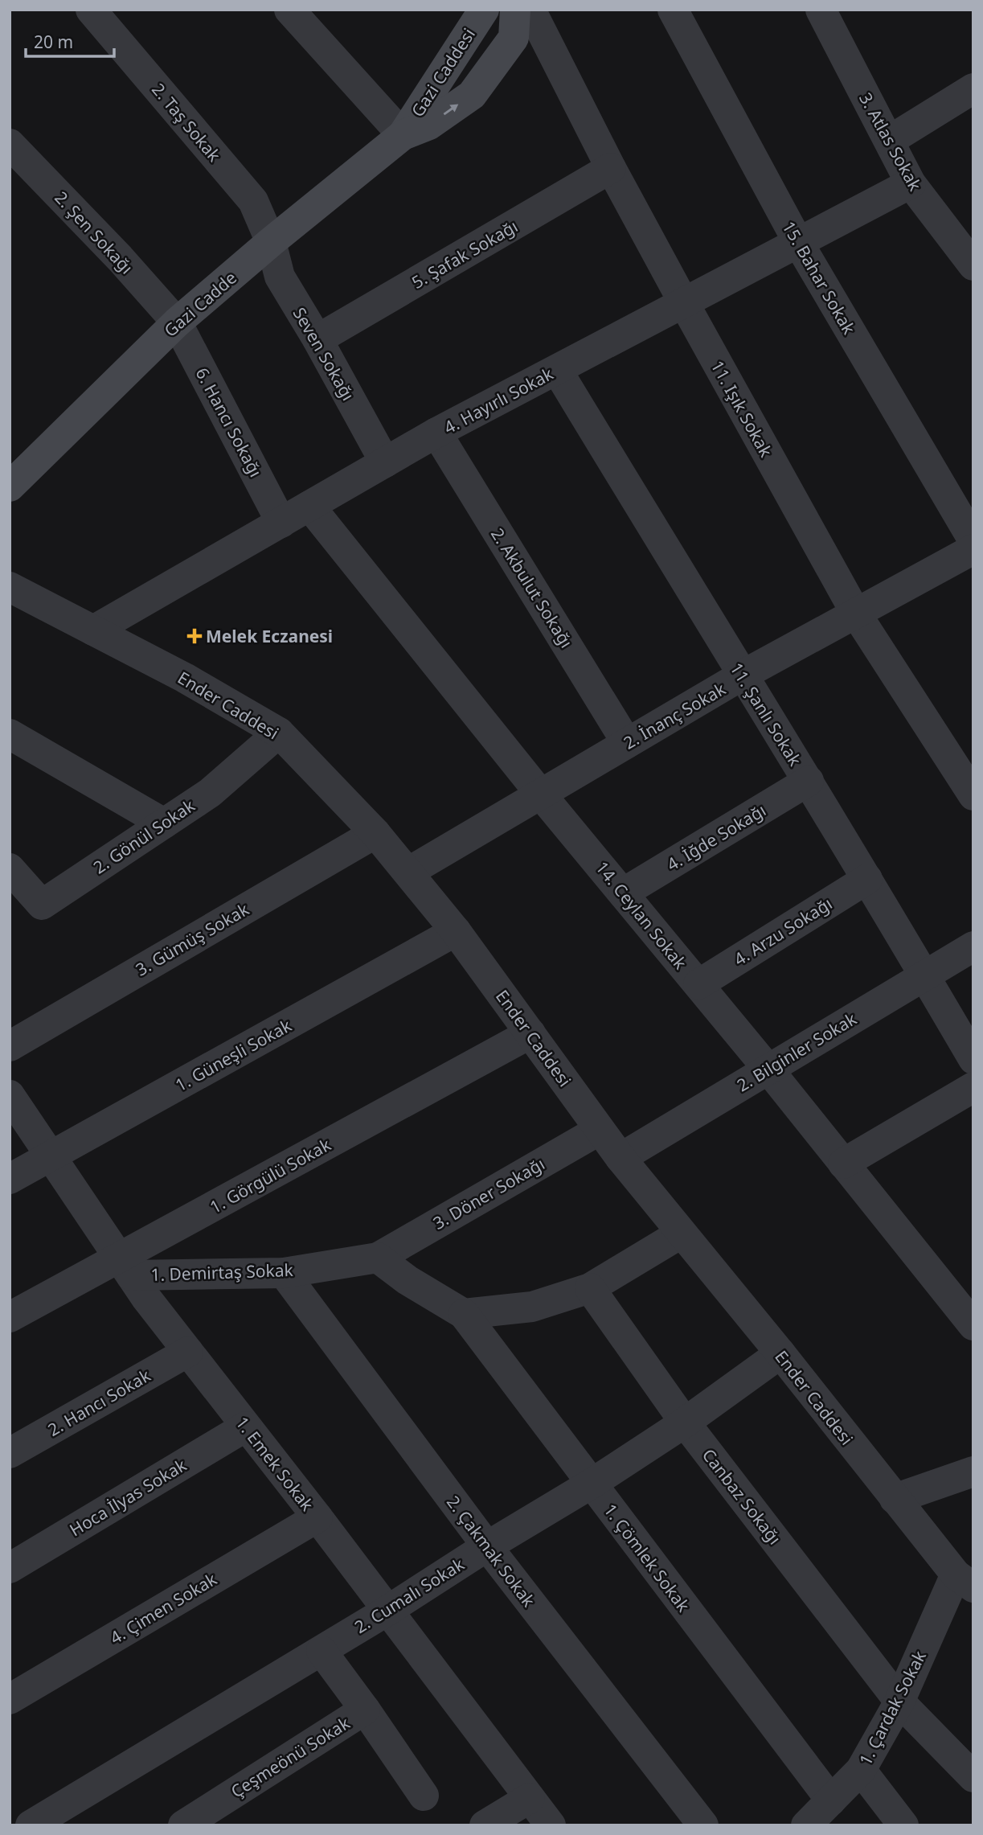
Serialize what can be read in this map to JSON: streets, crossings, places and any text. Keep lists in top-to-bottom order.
{
  "streets": {
    "main road": ["Gazi Caddesi", "Gazi Cadde"],
    "street": [
      "2. Taş Sokak",
      "3. Atlas Sokak",
      "2. Şen Sokağı",
      "5. Şafak Sokağı",
      "15. Bahar Sokak",
      "Seven Sokağı",
      "4. Hayırlı Sokak",
      "11. Işık Sokak",
      "6. Hancı Sokağı",
      "2. Akbulut Sokağı",
      "Ender Caddesi",
      "11. Şanlı Sokak",
      "2. İnanç Sokak",
      "2. Gönül Sokak",
      "4. İğde Sokağı",
      "14. Ceylan Sokak",
      "4. Arzu Sokağı",
      "3. Gümüş Sokak",
      "2. Bilginler Sokak",
      "1. Güneşli Sokak",
      "1. Görgülü Sokak",
      "3. Döner Sokağı",
      "1. Demirtaş Sokak",
      "2. Hancı Sokak",
      "1. Emek Sokak",
      "Canbaz Sokağı",
      "Hoca İlyas Sokak",
      "2. Çakmak Sokak",
      "1. Çömlek Sokak",
      "2. Cumalı Sokak",
      "4. Çimen Sokak",
      "1. Çardak Sokak",
      "Çeşmeönü Sokak"
    ]
  },
  "crossings": [
    ["Gazi Caddesi", "Gazi Cadde"],
    ["2. Taş Sokak", "Gazi Cadde"],
    ["2. Taş Sokak", "Seven Sokağı"],
    ["3. Atlas Sokak", "4. Hayırlı Sokak"],
    ["2. Şen Sokağı", "Gazi Cadde"],
    ["2. Şen Sokağı", "6. Hancı Sokağı"],
    ["5. Şafak Sokağı", "Seven Sokağı"],
    ["5. Şafak Sokağı", "11. Işık Sokak"],
    ["15. Bahar Sokak", "4. Hayırlı Sokak"],
    ["Gazi Cadde", "Seven Sokağı"],
    ["Gazi Cadde", "6. Hancı Sokağı"],
    ["Seven Sokağı", "4. Hayırlı Sokak"],
    ["4. Hayırlı Sokak", "11. Işık Sokak"],
    ["4. Hayırlı Sokak", "6. Hancı Sokağı"],
    ["4. Hayırlı Sokak", "2. Akbulut Sokağı"],
    ["4. Hayırlı Sokak", "Ender Caddesi"],
    ["4. Hayırlı Sokak", "11. Şanlı Sokak"],
    ["4. Hayırlı Sokak", "14. Ceylan Sokak"],
    ["11. Işık Sokak", "2. İnanç Sokak"],
    ["2. Akbulut Sokağı", "2. İnanç Sokak"],
    ["Ender Caddesi", "2. İnanç Sokak"],
    ["Ender Caddesi", "2. Gönül Sokak"],
    ["Ender Caddesi", "3. Gümüş Sokak"],
    ["Ender Caddesi", "2. Bilginler Sokak"],
    ["Ender Caddesi", "1. Güneşli Sokak"],
    ["Ender Caddesi", "1. Görgülü Sokak"],
    ["Ender Caddesi", "3. Döner Sokağı"],
    ["Ender Caddesi", "2. Cumalı Sokak"],
    ["Ender Caddesi", "1. Çardak Sokak"],
    ["11. Şanlı Sokak", "2. İnanç Sokak"],
    ["11. Şanlı Sokak", "4. İğde Sokağı"],
    ["11. Şanlı Sokak", "4. Arzu Sokağı"],
    ["11. Şanlı Sokak", "2. Bilginler Sokak"],
    ["2. İnanç Sokak", "14. Ceylan Sokak"],
    ["4. İğde Sokağı", "14. Ceylan Sokak"],
    ["14. Ceylan Sokak", "4. Arzu Sokağı"],
    ["14. Ceylan Sokak", "2. Bilginler Sokak"],
    ["1. Güneşli Sokak", "1. Emek Sokak"],
    ["1. Görgülü Sokak", "1. Demirtaş Sokak"],
    ["1. Görgülü Sokak", "1. Emek Sokak"],
    ["3. Döner Sokağı", "1. Demirtaş Sokak"],
    ["1. Demirtaş Sokak", "1. Emek Sokak"],
    ["1. Demirtaş Sokak", "2. Çakmak Sokak"],
    ["2. Hancı Sokak", "1. Emek Sokak"],
    ["1. Emek Sokak", "Hoca İlyas Sokak"],
    ["1. Emek Sokak", "2. Cumalı Sokak"],
    ["1. Emek Sokak", "4. Çimen Sokak"],
    ["Canbaz Sokağı", "2. Cumalı Sokak"],
    ["Canbaz Sokağı", "1. Çardak Sokak"],
    ["2. Çakmak Sokak", "2. Cumalı Sokak"],
    ["1. Çömlek Sokak", "2. Cumalı Sokak"],
    ["1. Çömlek Sokak", "1. Çardak Sokak"],
    ["2. Cumalı Sokak", "Çeşmeönü Sokak"]
  ],
  "places": {
    "health": ["Melek Eczanesi"]
  },
  "scale_bar": "20 m"
}
